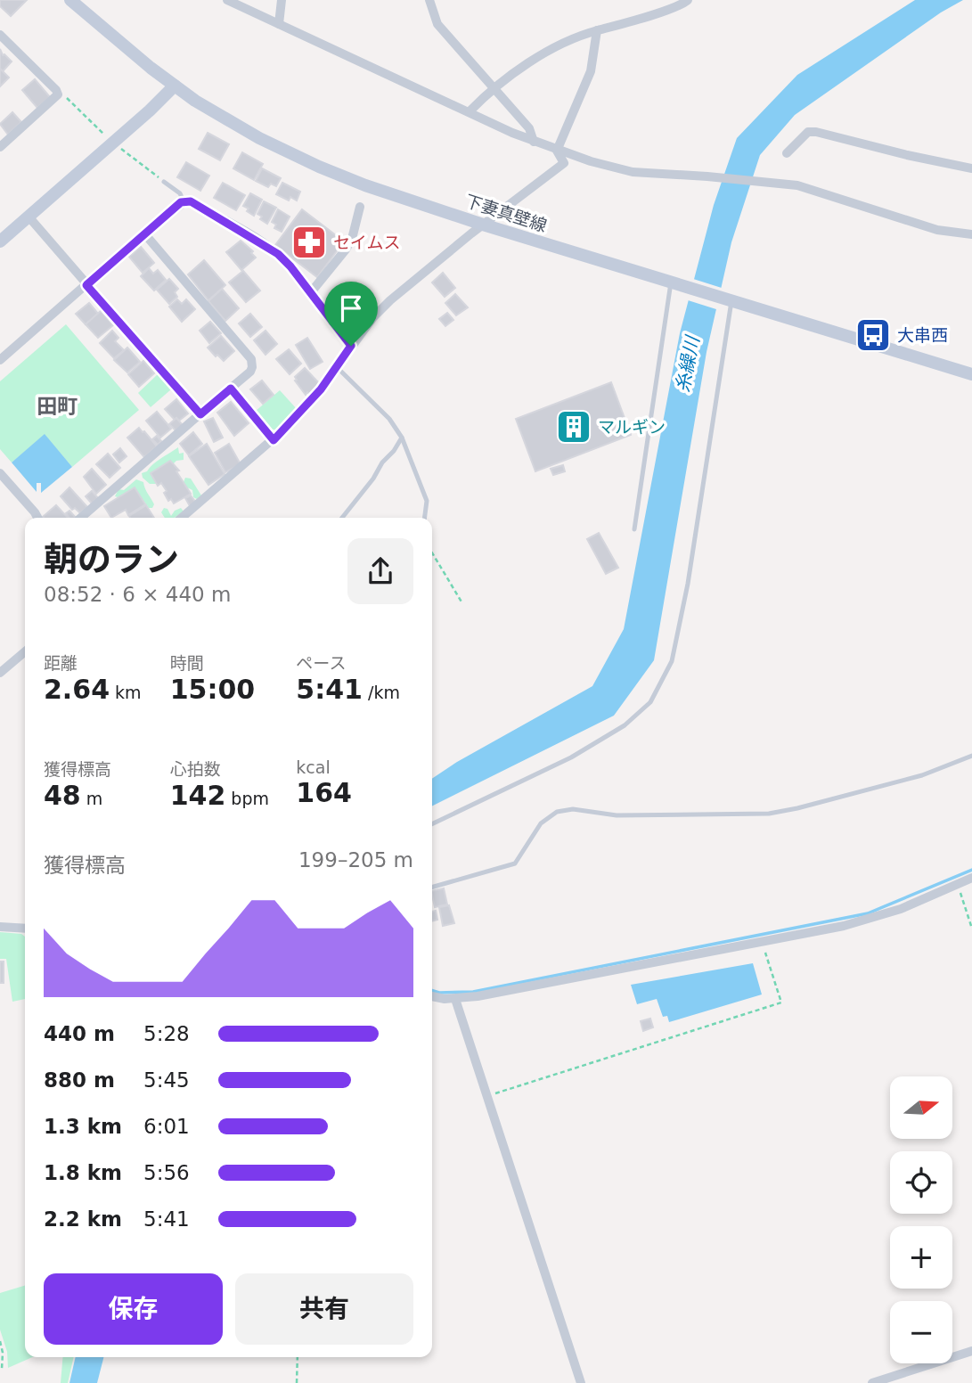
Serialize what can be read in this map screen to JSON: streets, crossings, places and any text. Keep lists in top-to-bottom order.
{
  "streets": {
    "main road": ["下妻真壁線"]
  },
  "districts": ["田町"],
  "water": ["糸繰川"],
  "places": {
    "pharmacy": ["セイムス"],
    "bus stop": ["大串西"],
    "building": ["マルギン"]
  },
  "north": "right",
  "page": {
    "heading": ["朝のラン", "08:52 · 6 × 440 m"],
    "stats": [
      ["距離", "2.64 km"],
      ["時間", "15:00"],
      ["ペース", "5:41 /km"],
      ["獲得標高", "48 m"],
      ["心拍数", "142 bpm"],
      ["kcal", "164"]
    ],
    "chart": ["獲得標高", "199–205 m"],
    "list": [
      {
        "name": "440 m",
        "note": "5:28"
      },
      {
        "name": "880 m",
        "note": "5:45"
      },
      {
        "name": "1.3 km",
        "note": "6:01"
      },
      {
        "name": "1.8 km",
        "note": "5:56"
      },
      {
        "name": "2.2 km",
        "note": "5:41"
      }
    ],
    "map_buttons": ["+", "−"],
    "buttons": ["保存", "共有"]
  }
}
